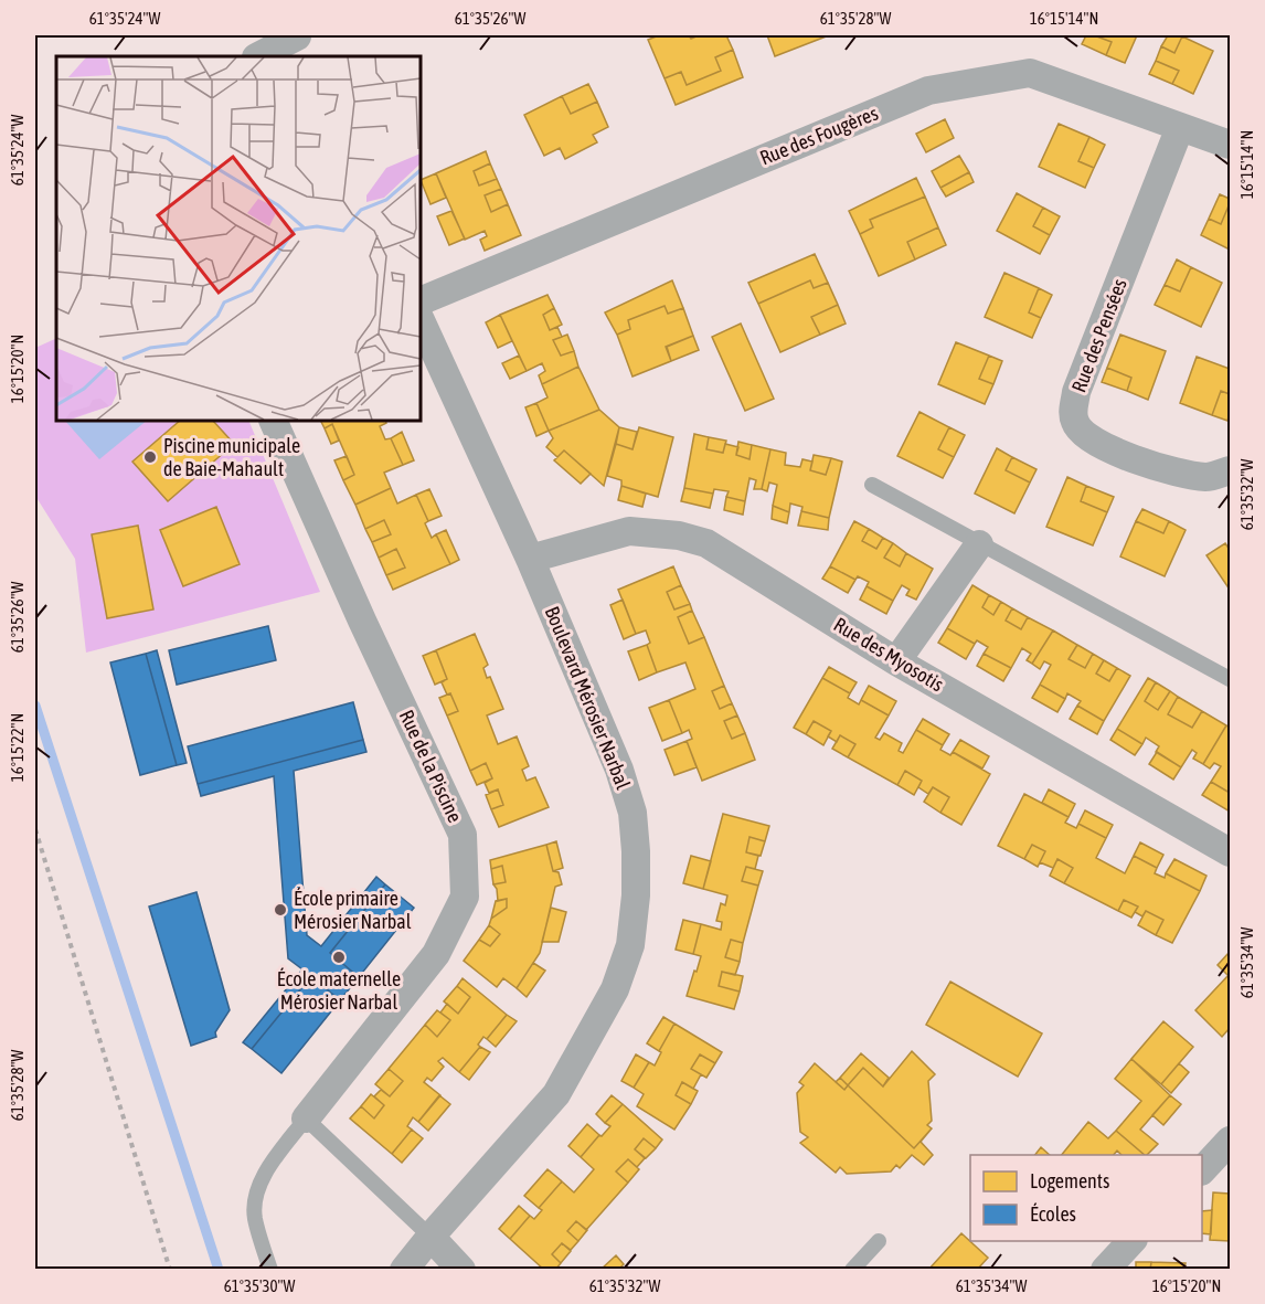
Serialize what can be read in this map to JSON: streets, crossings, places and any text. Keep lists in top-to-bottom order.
{
  "streets": {
    "street": [
      "Rue des Fougères",
      "Rue des Pensées",
      "Rue des Myosotis",
      "Boulevard Mérosier Narbal",
      "Rue de la Piscine"
    ]
  },
  "crossings": [
    ["Rue des Fougères", "Rue des Pensées"],
    ["Rue des Myosotis", "Boulevard Mérosier Narbal"]
  ],
  "places": ["Piscine municipale de Baie-Mahault", "École primaire Mérosier Narbal", "École maternelle Mérosier Narbal"],
  "legend": ["Logements", "Écoles"],
  "coordinates": [
    "61°35'24\"W",
    "61°35'26\"W",
    "61°35'28\"W",
    "16°15'14\"N",
    "16°15'20\"N",
    "61°35'32\"W",
    "16°15'22\"N",
    "61°35'34\"W",
    "61°35'30\"W"
  ]
}
